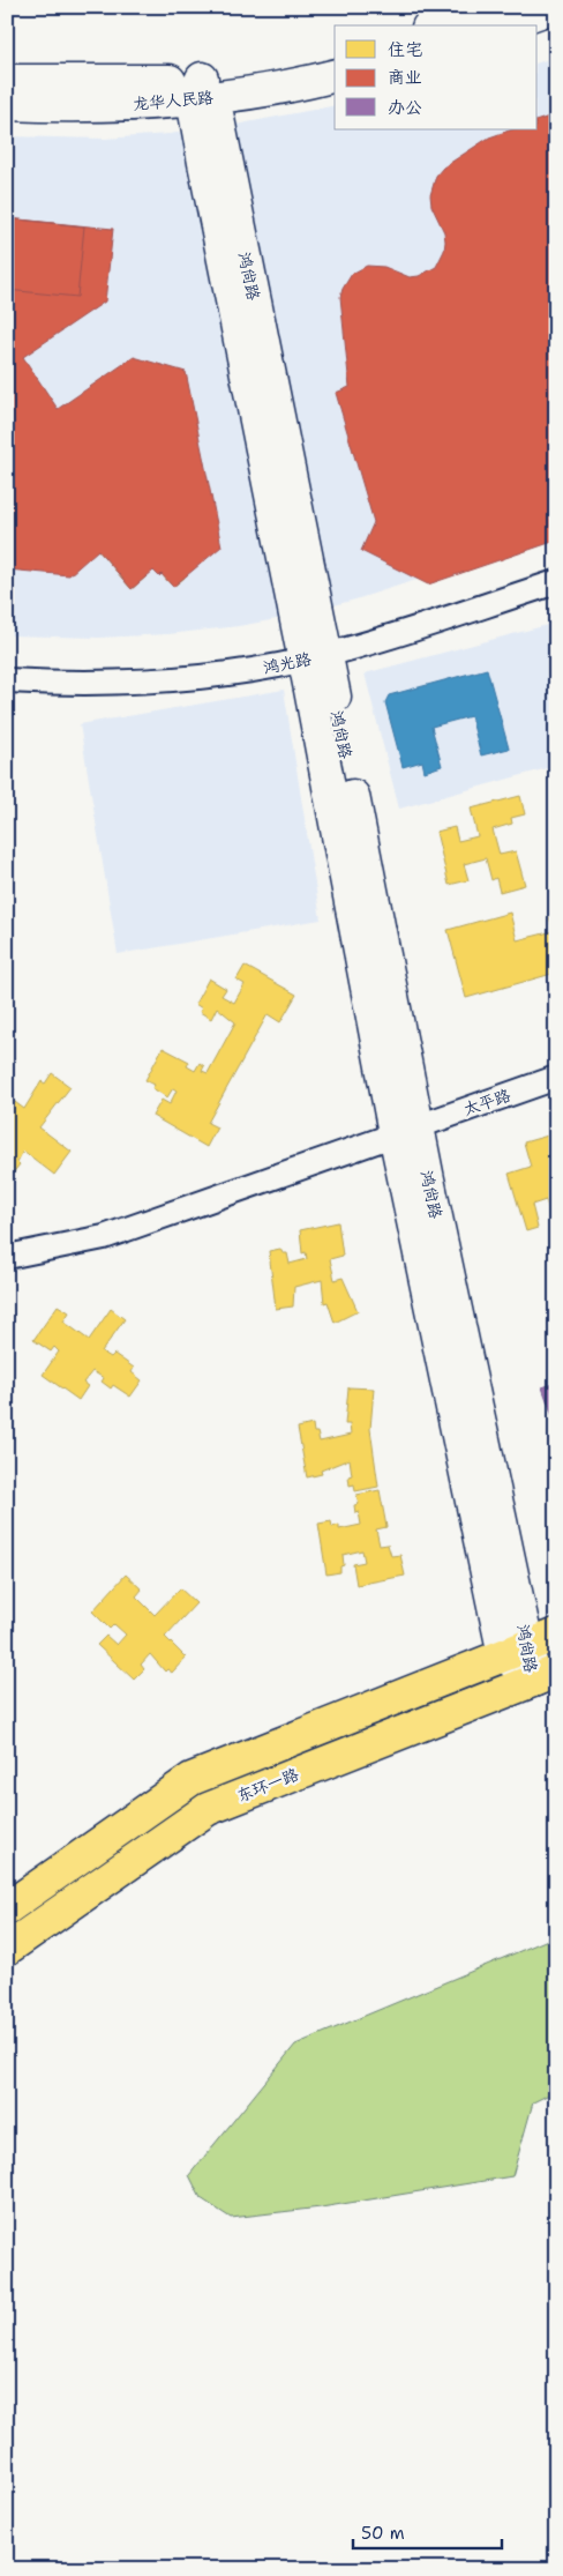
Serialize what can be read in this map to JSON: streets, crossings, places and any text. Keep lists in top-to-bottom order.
{
  "streets": {
    "main road": ["东环一路"],
    "street": [
      "龙华人民路",
      "鸿尚路",
      "鸿光路",
      "太平路"
    ]
  },
  "crossings": [
    ["龙华人民路", "鸿尚路"],
    ["鸿尚路", "鸿光路"],
    ["鸿尚路", "太平路"],
    ["鸿尚路", "东环一路"]
  ],
  "legend": ["住宅", "商业", "办公"],
  "scale_bar": "50 m"
}
